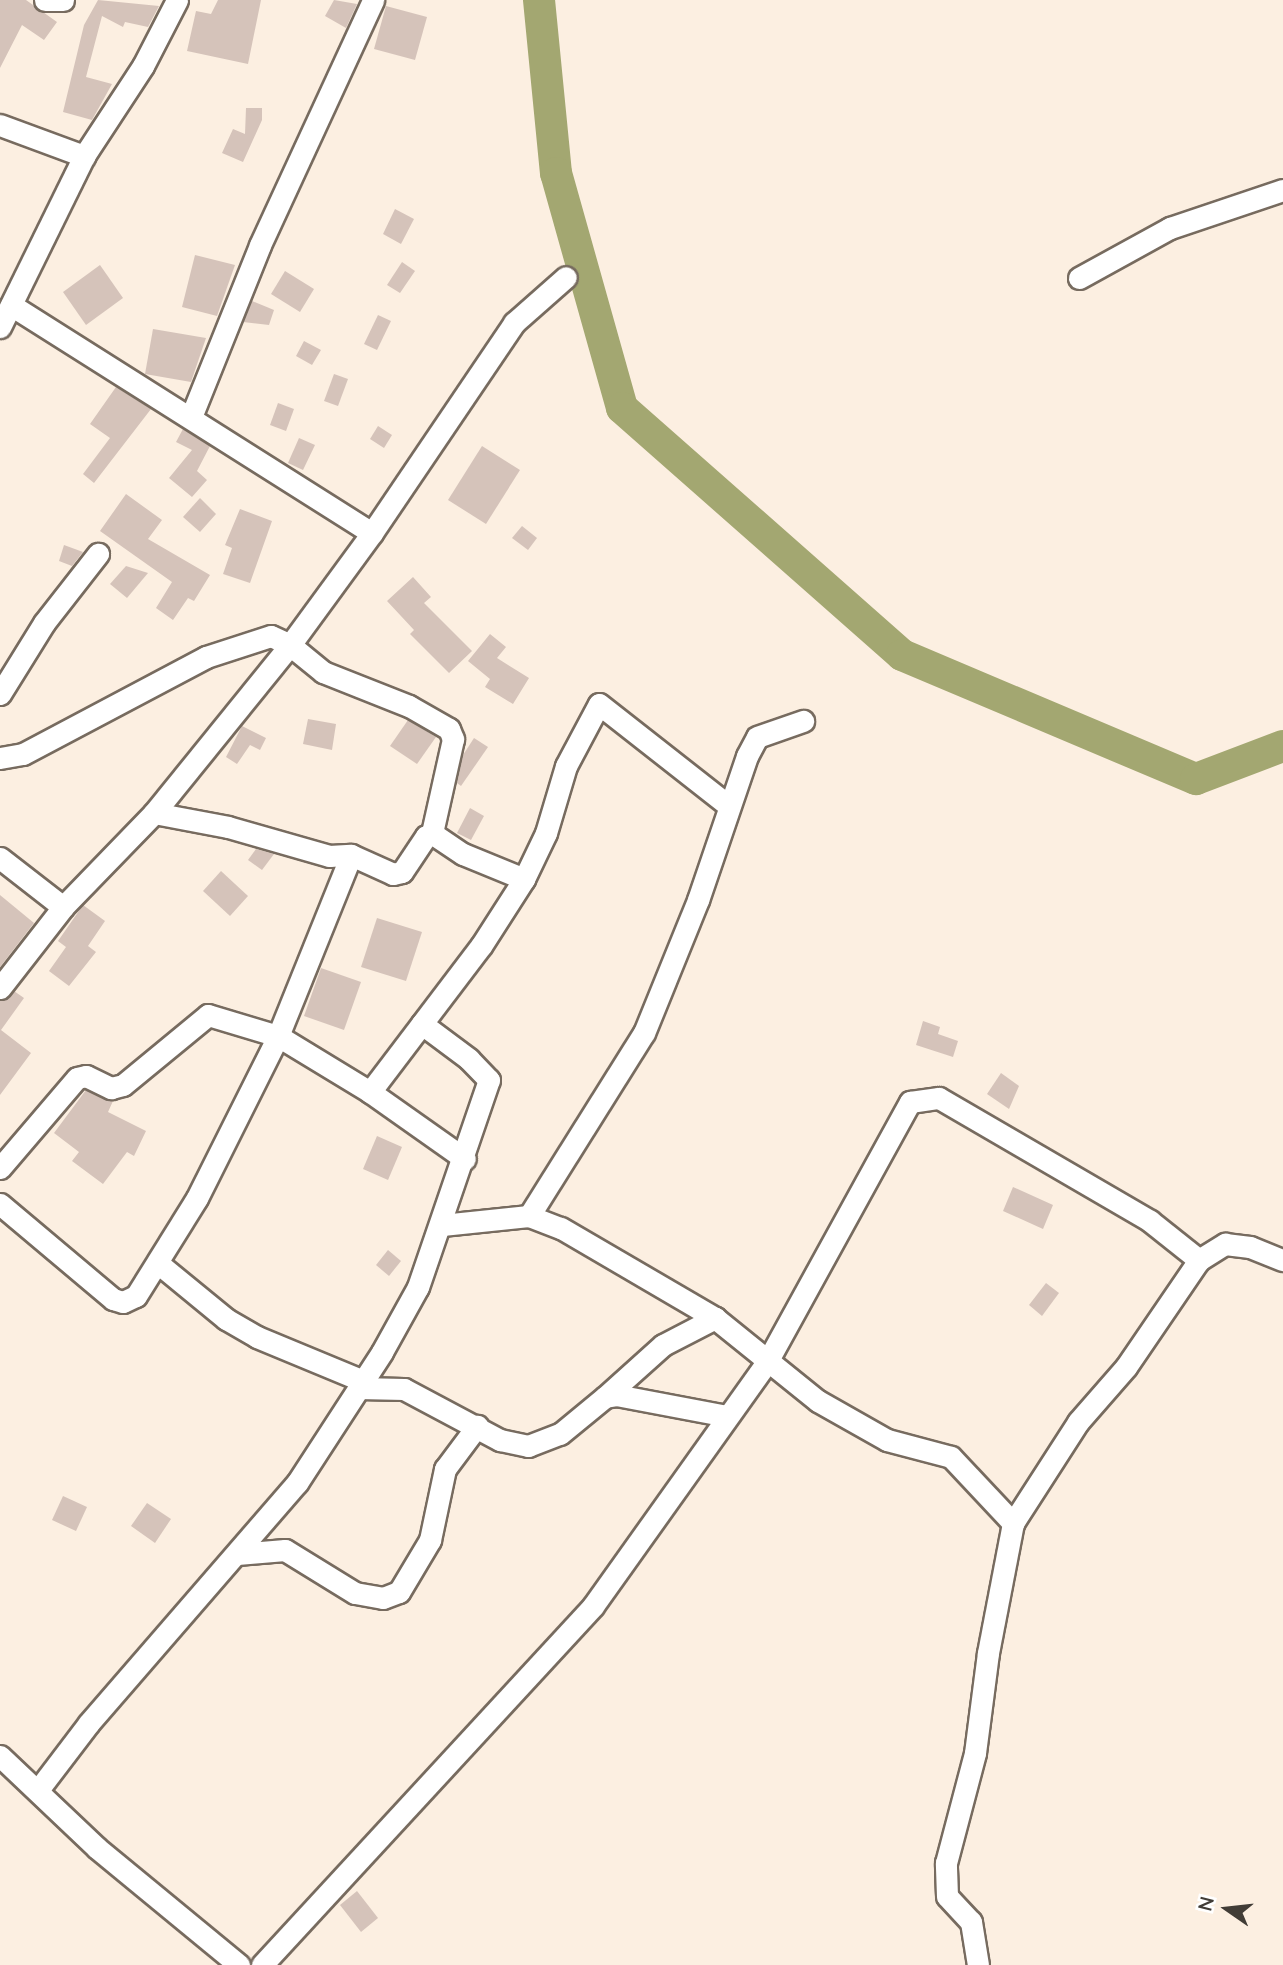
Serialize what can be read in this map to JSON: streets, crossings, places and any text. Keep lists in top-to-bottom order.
{
  "north": "left"
}
